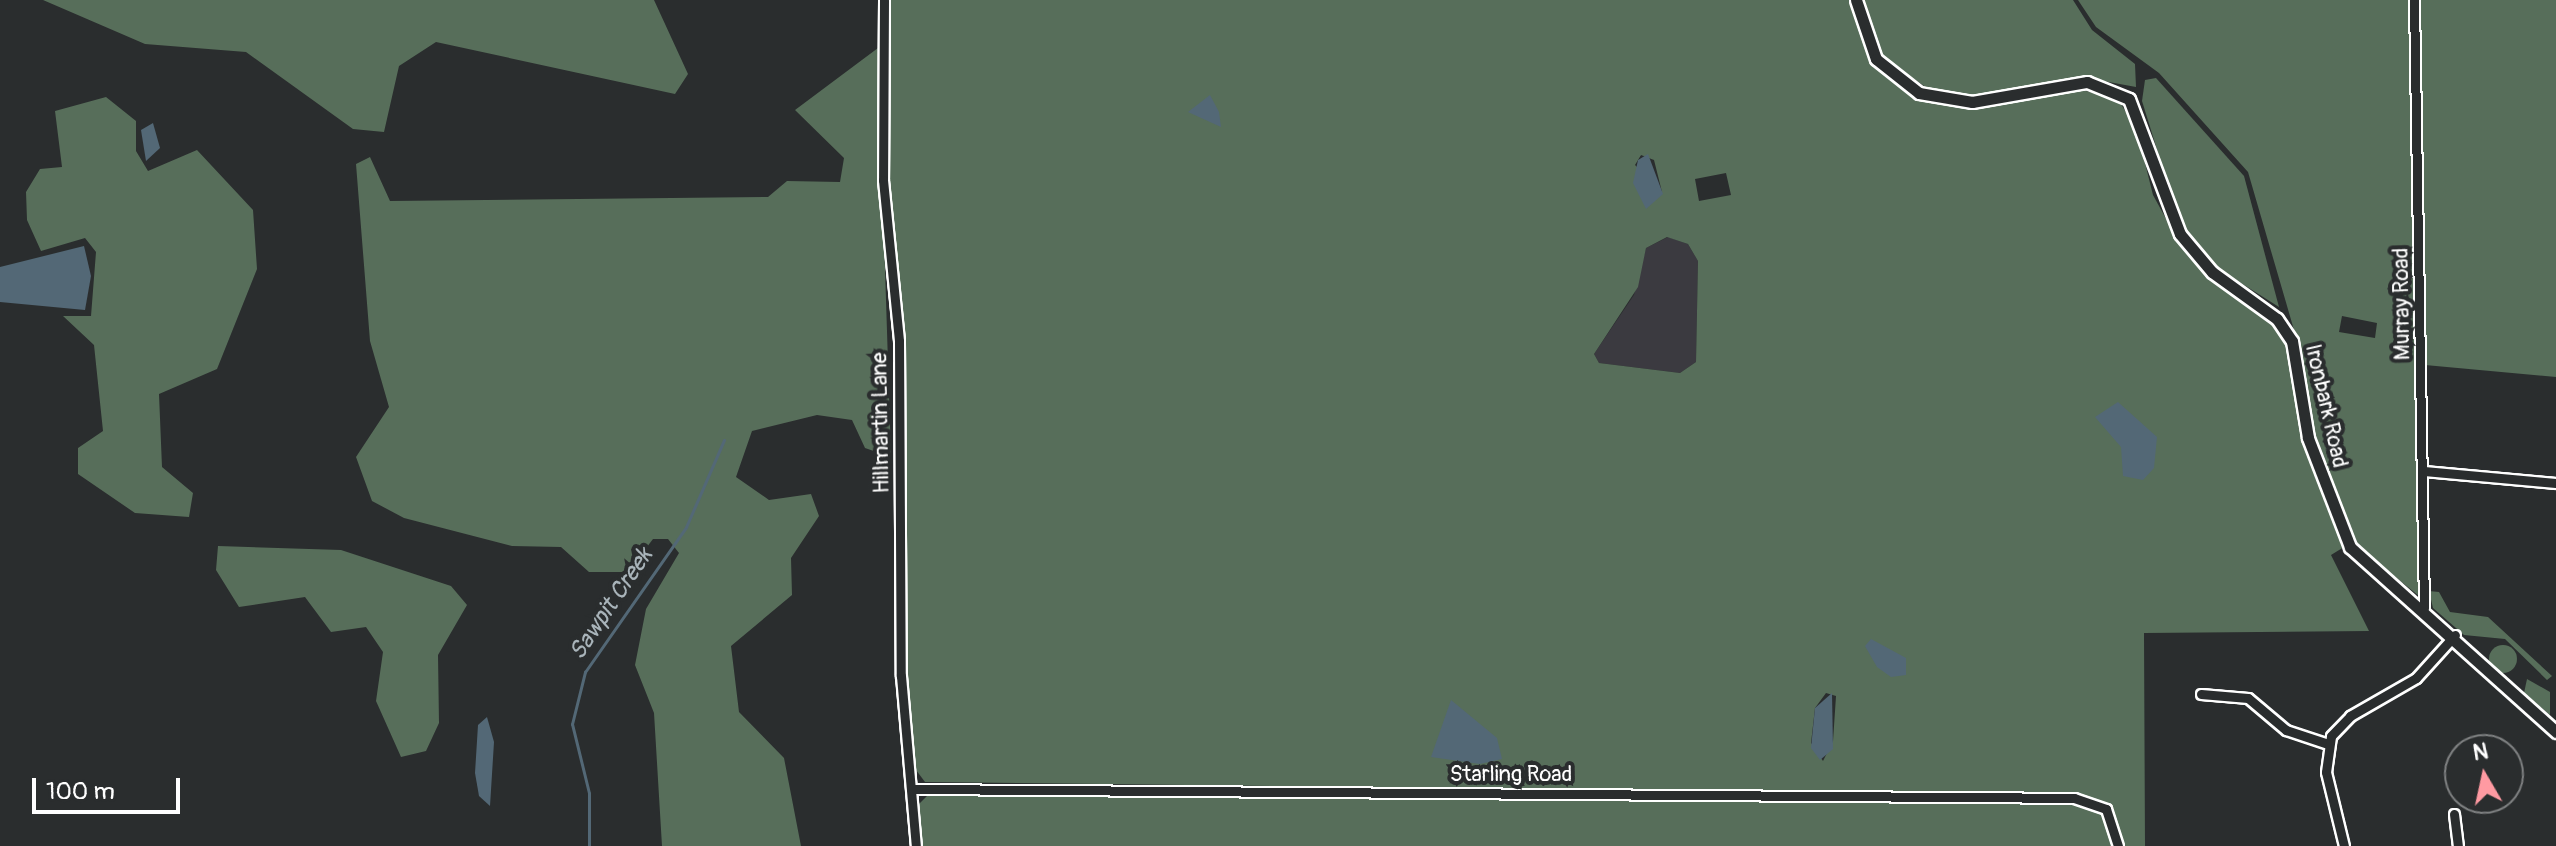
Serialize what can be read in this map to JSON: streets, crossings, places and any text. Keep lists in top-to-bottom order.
{
  "streets": {
    "street": [
      "Murray Road",
      "Ironbark Road",
      "Hillmartin Lane",
      "Starling Road"
    ]
  },
  "crossings": [
    ["Murray Road", "Ironbark Road"],
    ["Hillmartin Lane", "Starling Road"]
  ],
  "water": ["Sawpit Creek"],
  "scale_bar": "100 m",
  "north": "top"
}
